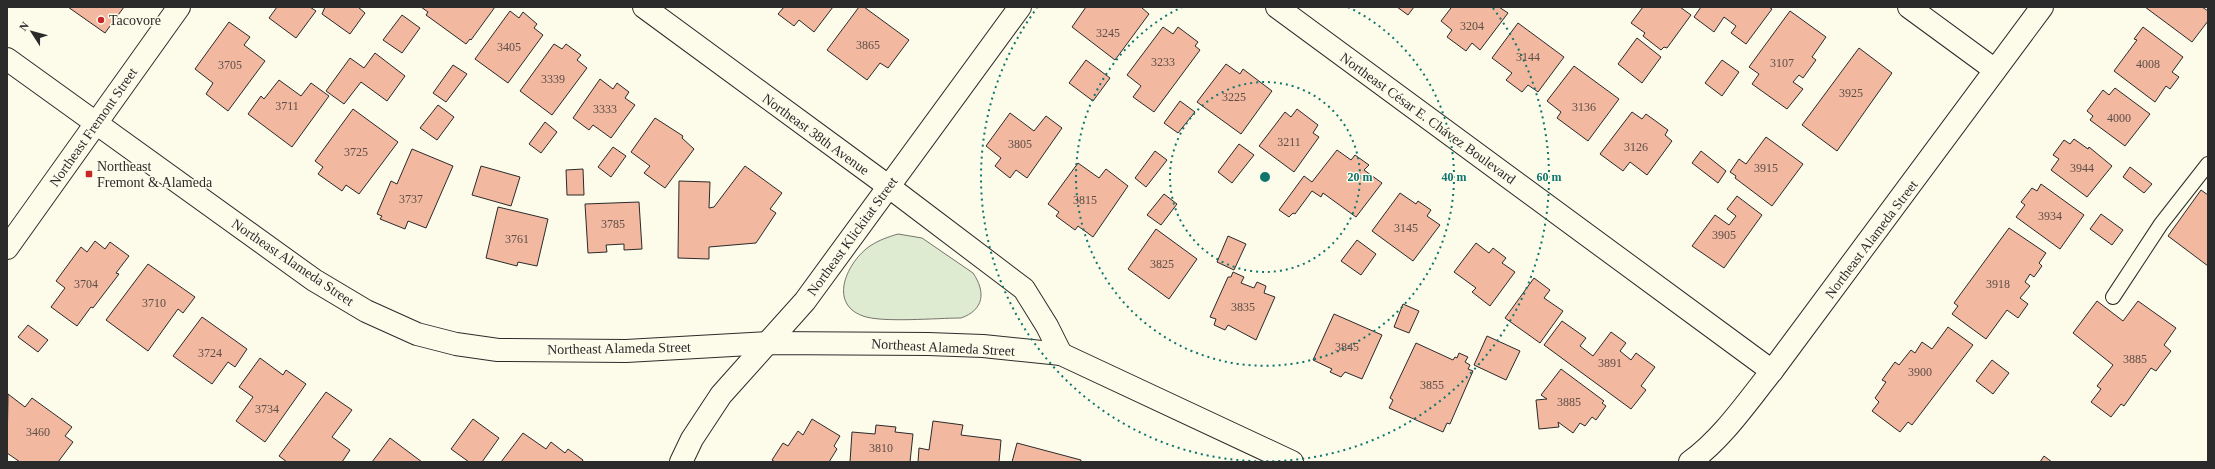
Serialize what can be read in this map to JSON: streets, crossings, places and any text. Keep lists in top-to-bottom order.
{
  "streets": {
    "street": [
      "Northeast César E. Chávez Boulevard",
      "Northeast Fremont Street",
      "Northeast 38th Avenue",
      "Northeast Klickitat Street",
      "Northeast Alameda Street"
    ]
  },
  "crossings": [
    ["Northeast César E. Chávez Boulevard", "Northeast Alameda Street"],
    ["Northeast Fremont Street", "Northeast Alameda Street"],
    ["Northeast 38th Avenue", "Northeast Klickitat Street"],
    ["Northeast 38th Avenue", "Northeast Alameda Street"],
    ["Northeast Klickitat Street", "Northeast Alameda Street"]
  ],
  "places": {
    "other": ["Tacovore"],
    "transit": ["Northeast Fremont & Alameda"]
  },
  "house_numbers": [
    "3204",
    "3245",
    "3865",
    "3405",
    "3144",
    "3233",
    "3107",
    "4008",
    "3705",
    "3339",
    "3925",
    "3225",
    "3711",
    "3136",
    "3333",
    "4000",
    "3211",
    "3805",
    "3126",
    "3725",
    "3915",
    "3944",
    "3737",
    "3815",
    "3934",
    "3785",
    "3145",
    "3905",
    "3761",
    "3825",
    "3704",
    "3918",
    "3710",
    "3835",
    "3845",
    "3724",
    "3885",
    "3891",
    "3900",
    "3855",
    "3885",
    "3734",
    "3460",
    "3810"
  ],
  "north": "top left",
  "rings": ["20 m", "40 m", "60 m"]
}
